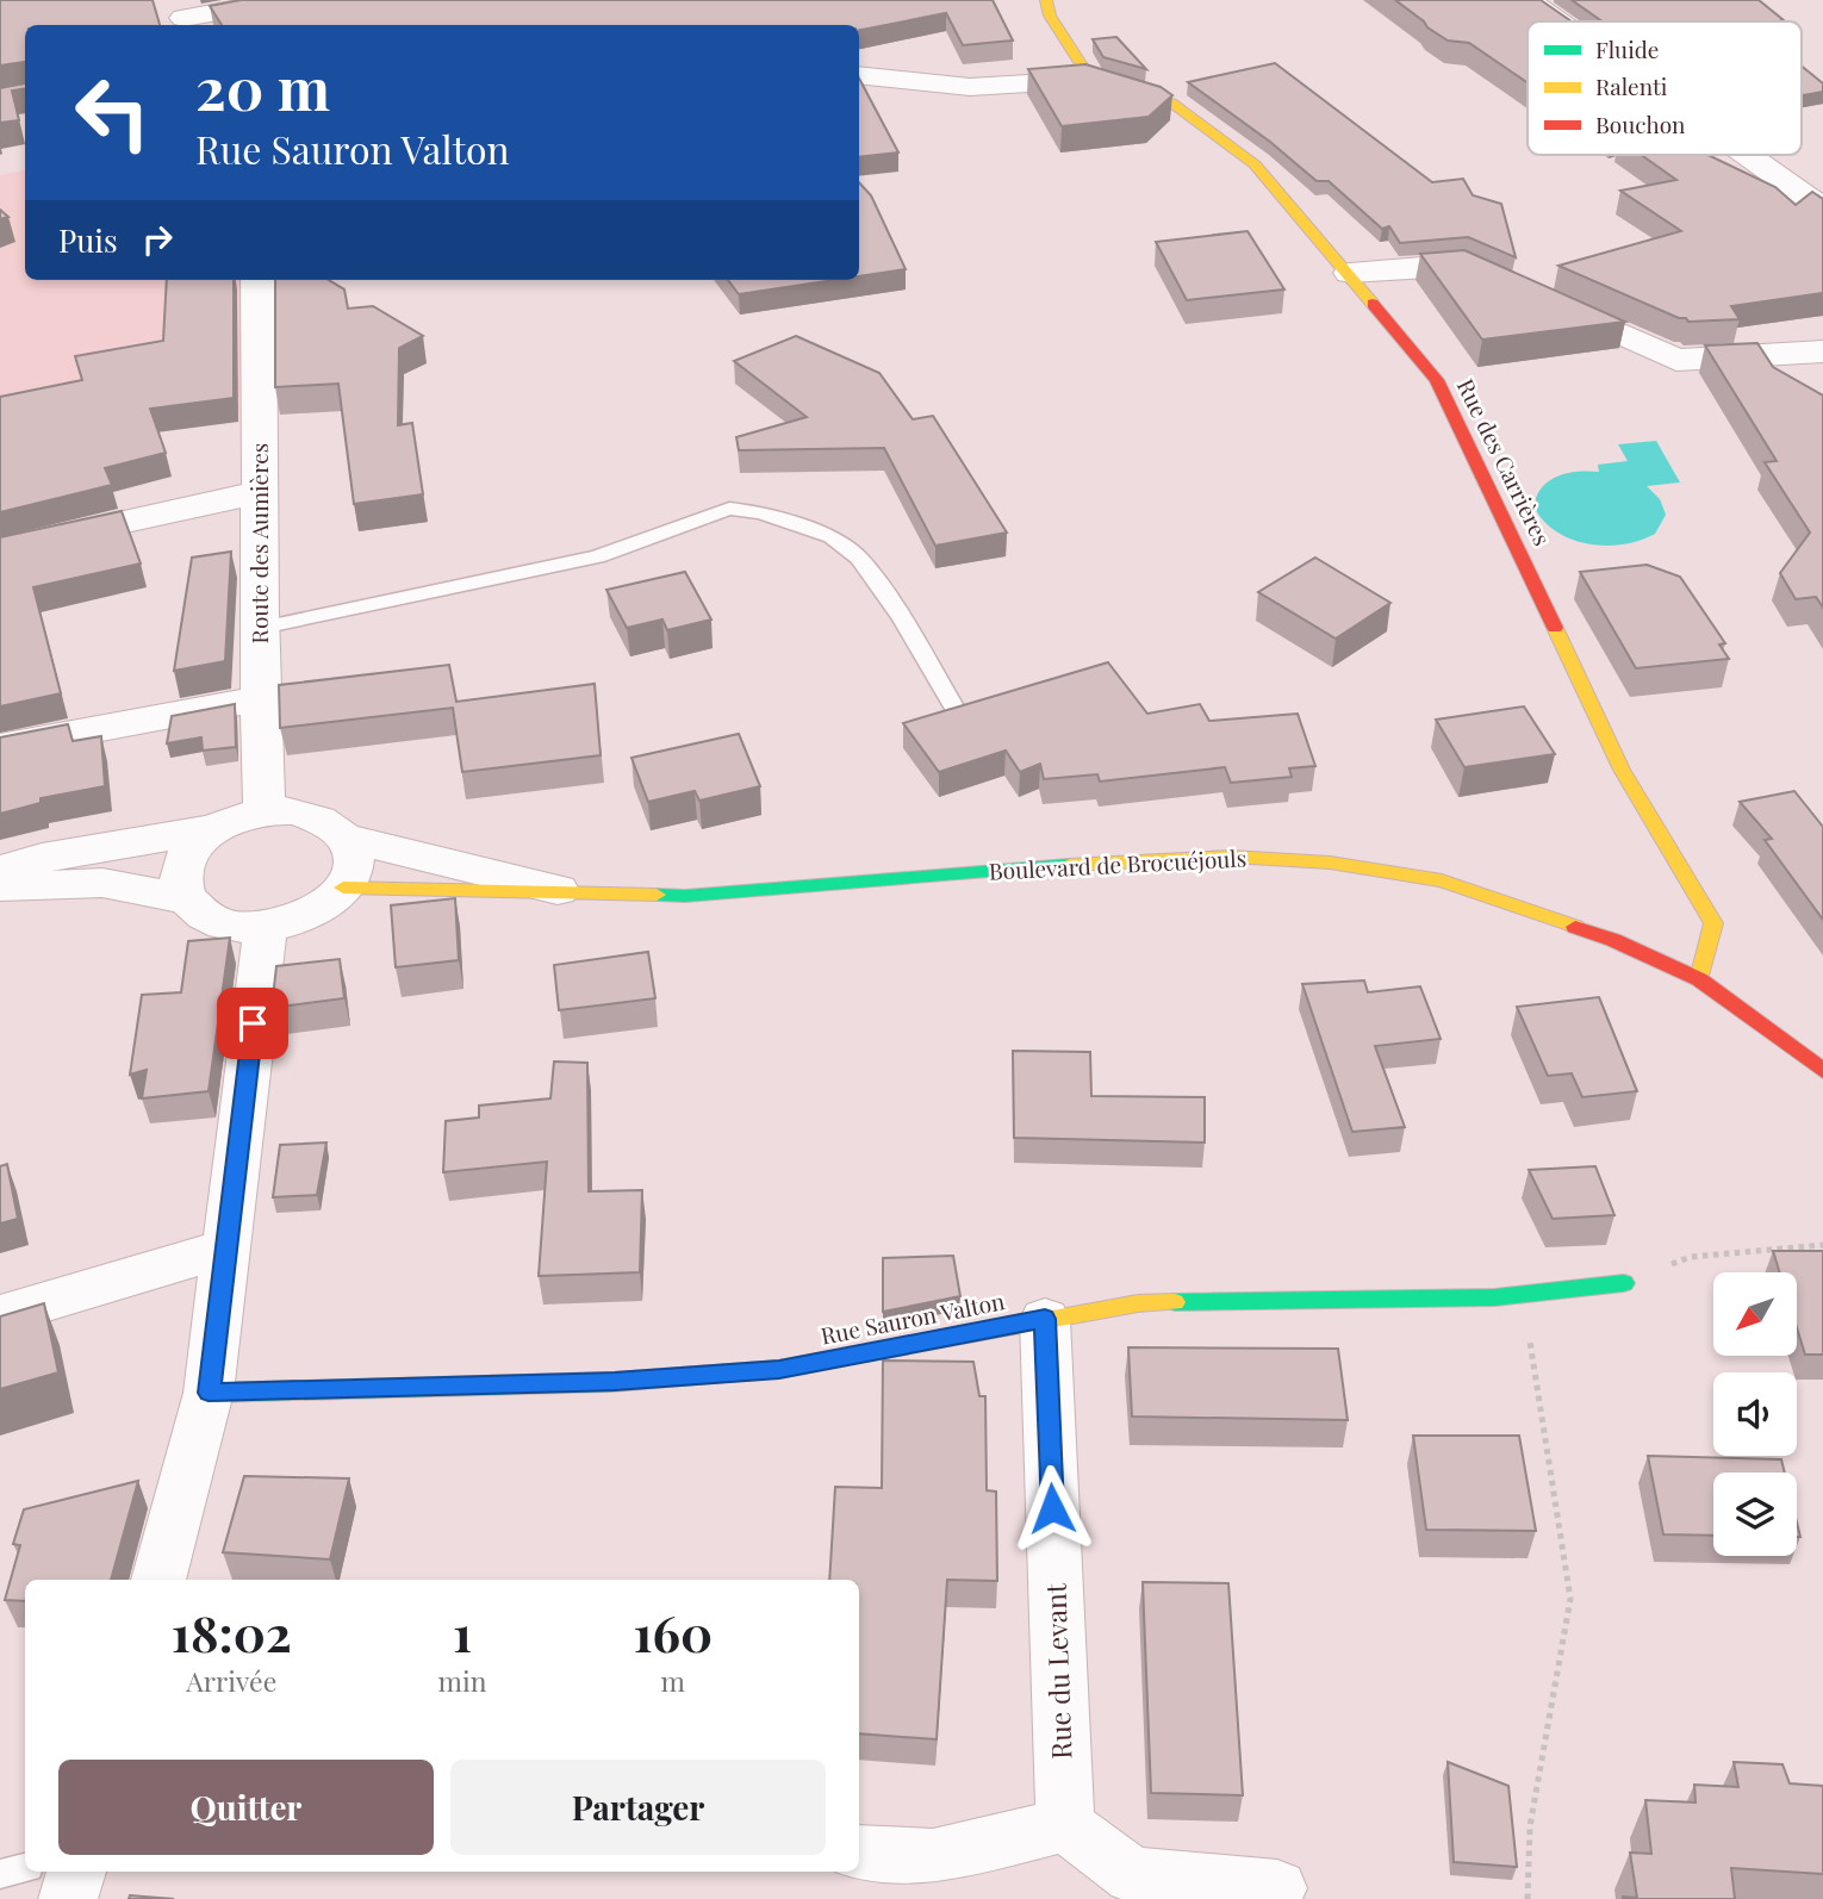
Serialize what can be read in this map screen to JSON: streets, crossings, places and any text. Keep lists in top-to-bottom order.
{
  "streets": {
    "street": [
      "Rue des Carrières",
      "Route des Aumières",
      "Boulevard de Brocuéjouls",
      "Rue Sauron Valton",
      "Rue du Levant"
    ]
  },
  "crossings": [
    ["Rue des Carrières", "Boulevard de Brocuéjouls"],
    ["Route des Aumières", "Boulevard de Brocuéjouls"],
    ["Rue Sauron Valton", "Rue du Levant"]
  ],
  "legend": ["Fluide", "Ralenti", "Bouchon"],
  "north": "bottom left",
  "page": {
    "turn": ["20 m", "Rue Sauron Valton"],
    "then": "Puis",
    "eta": [
      "18:02",
      "Arrivée",
      "1",
      "min",
      "160",
      "m"
    ],
    "buttons": ["Quitter", "Partager"]
  }
}
